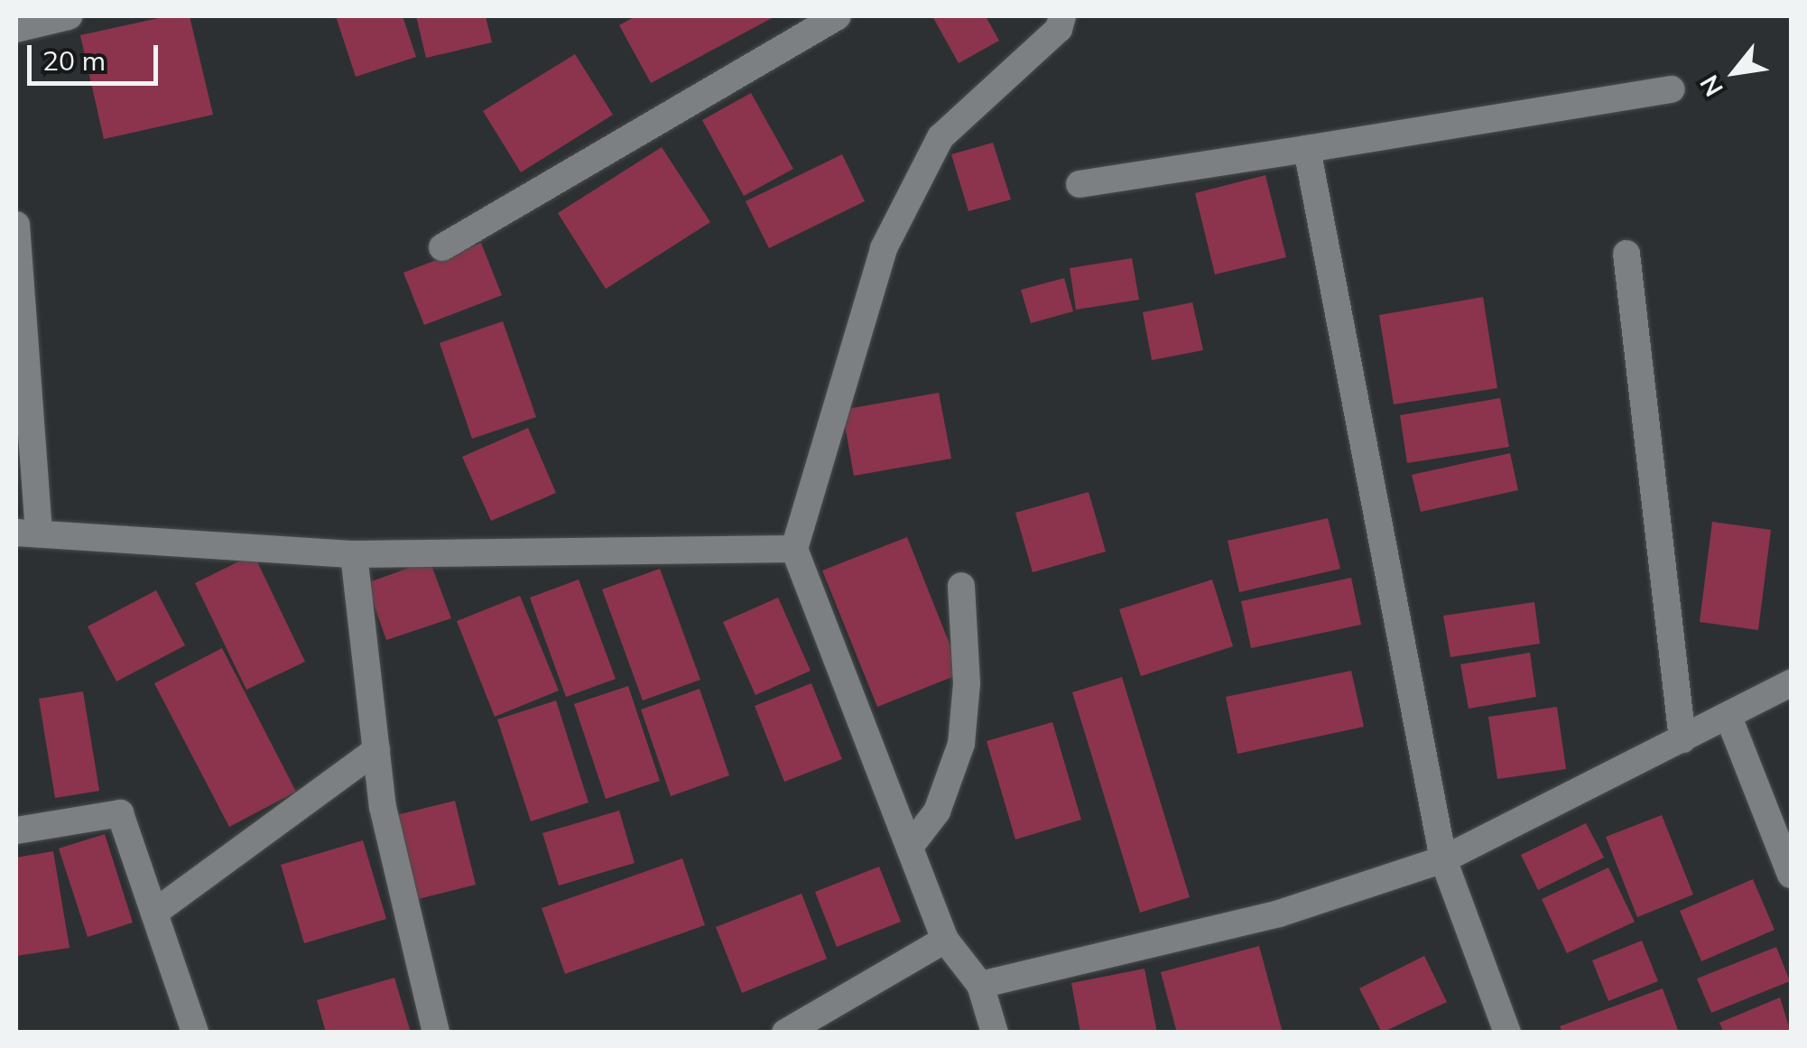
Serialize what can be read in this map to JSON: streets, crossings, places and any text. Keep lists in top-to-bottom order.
{
  "scale_bar": "20 m",
  "north": "bottom left"
}
